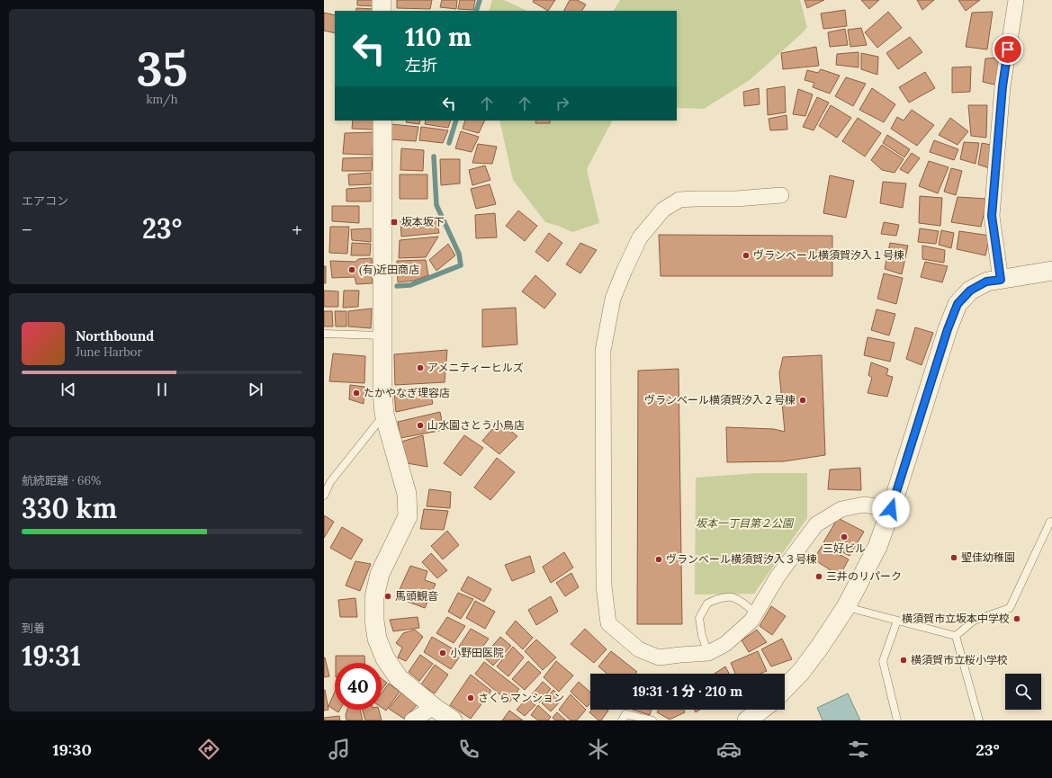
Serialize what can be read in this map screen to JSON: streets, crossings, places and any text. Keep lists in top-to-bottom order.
{
  "parks": ["坂本一丁目第２公園"],
  "places": {
    "transit": ["坂本坂下"],
    "other": [
      "ヴランベール横須賀汐入１号棟",
      "(有)近田商店",
      "アメニティーヒルズ",
      "たかやなぎ理容店",
      "ヴランベール横須賀汐入２号棟",
      "山水園さとう小鳥店",
      "三好ビル",
      "聖佳幼稚園",
      "ヴランベール横須賀汐入３号棟",
      "三井のリパーク",
      "馬頭観音",
      "横須賀市立坂本中学校",
      "小野田医院",
      "横須賀市立桜小学校",
      "さくらマンション"
    ]
  },
  "page": {
    "tile": [
      ["35", "km/h"],
      "エアコン",
      ["航続距離 · 66%", "330 km"],
      ["到着", "19:31"]
    ],
    "turn": ["110 m", "左折"],
    "heat": ["−", "23°", "+"],
    "song": ["Northbound", "June Harbor"],
    "limit": "40",
    "trip": "19:31 · 1 分 · 210 m",
    "tabs": ["19:30", "23°"]
  }
}
